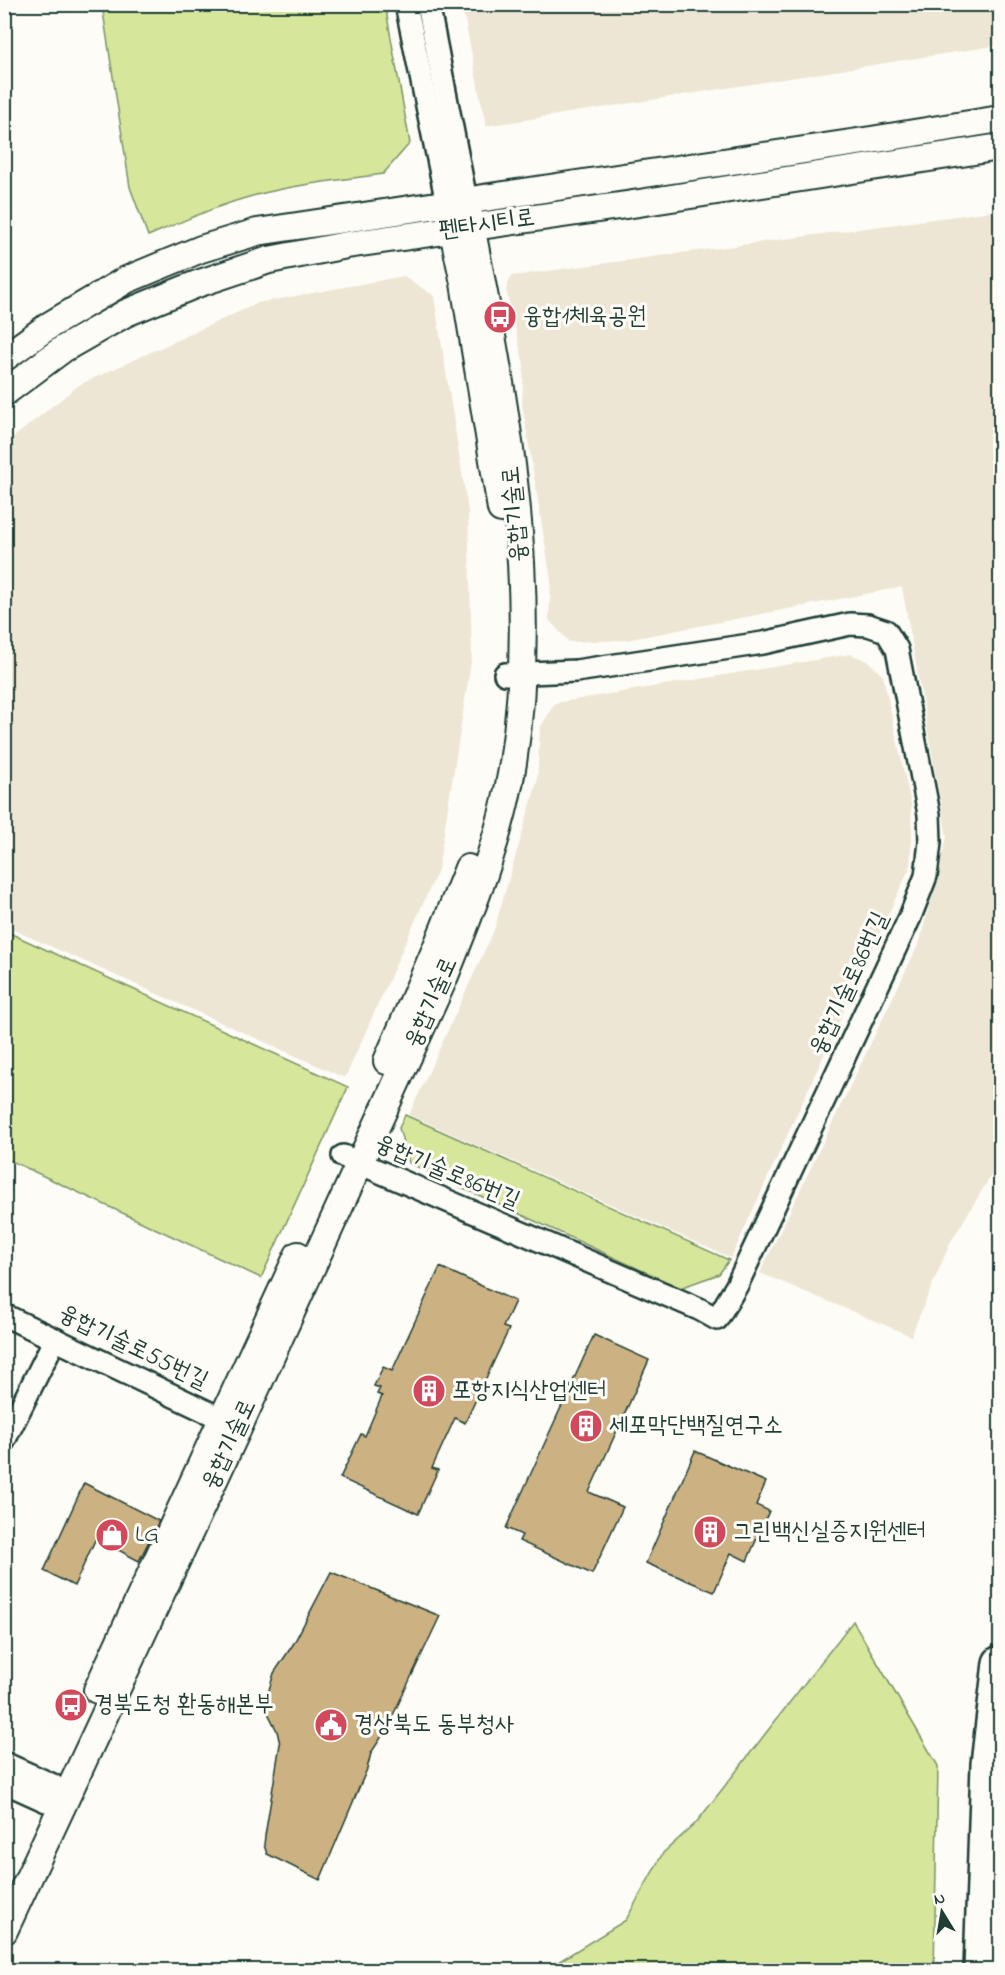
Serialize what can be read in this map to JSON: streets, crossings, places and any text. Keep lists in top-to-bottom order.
{
  "streets": {
    "street": [
      "펜타시티로",
      "융합기술로",
      "융합기술로86번길",
      "융합기술로55번길"
    ]
  },
  "crossings": [
    ["펜타시티로", "융합기술로"],
    ["융합기술로", "융합기술로86번길"],
    ["융합기술로", "융합기술로55번길"]
  ],
  "places": {
    "bus stop": ["융합1체육공원", "경북도청 환동해본부"],
    "building": ["포항지식산업센터", "세포막단백질연구소", "그린백신실증지원센터"],
    "shop": ["LG"],
    "public building": ["경상북도 동부청사"]
  },
  "north": "top"
}
